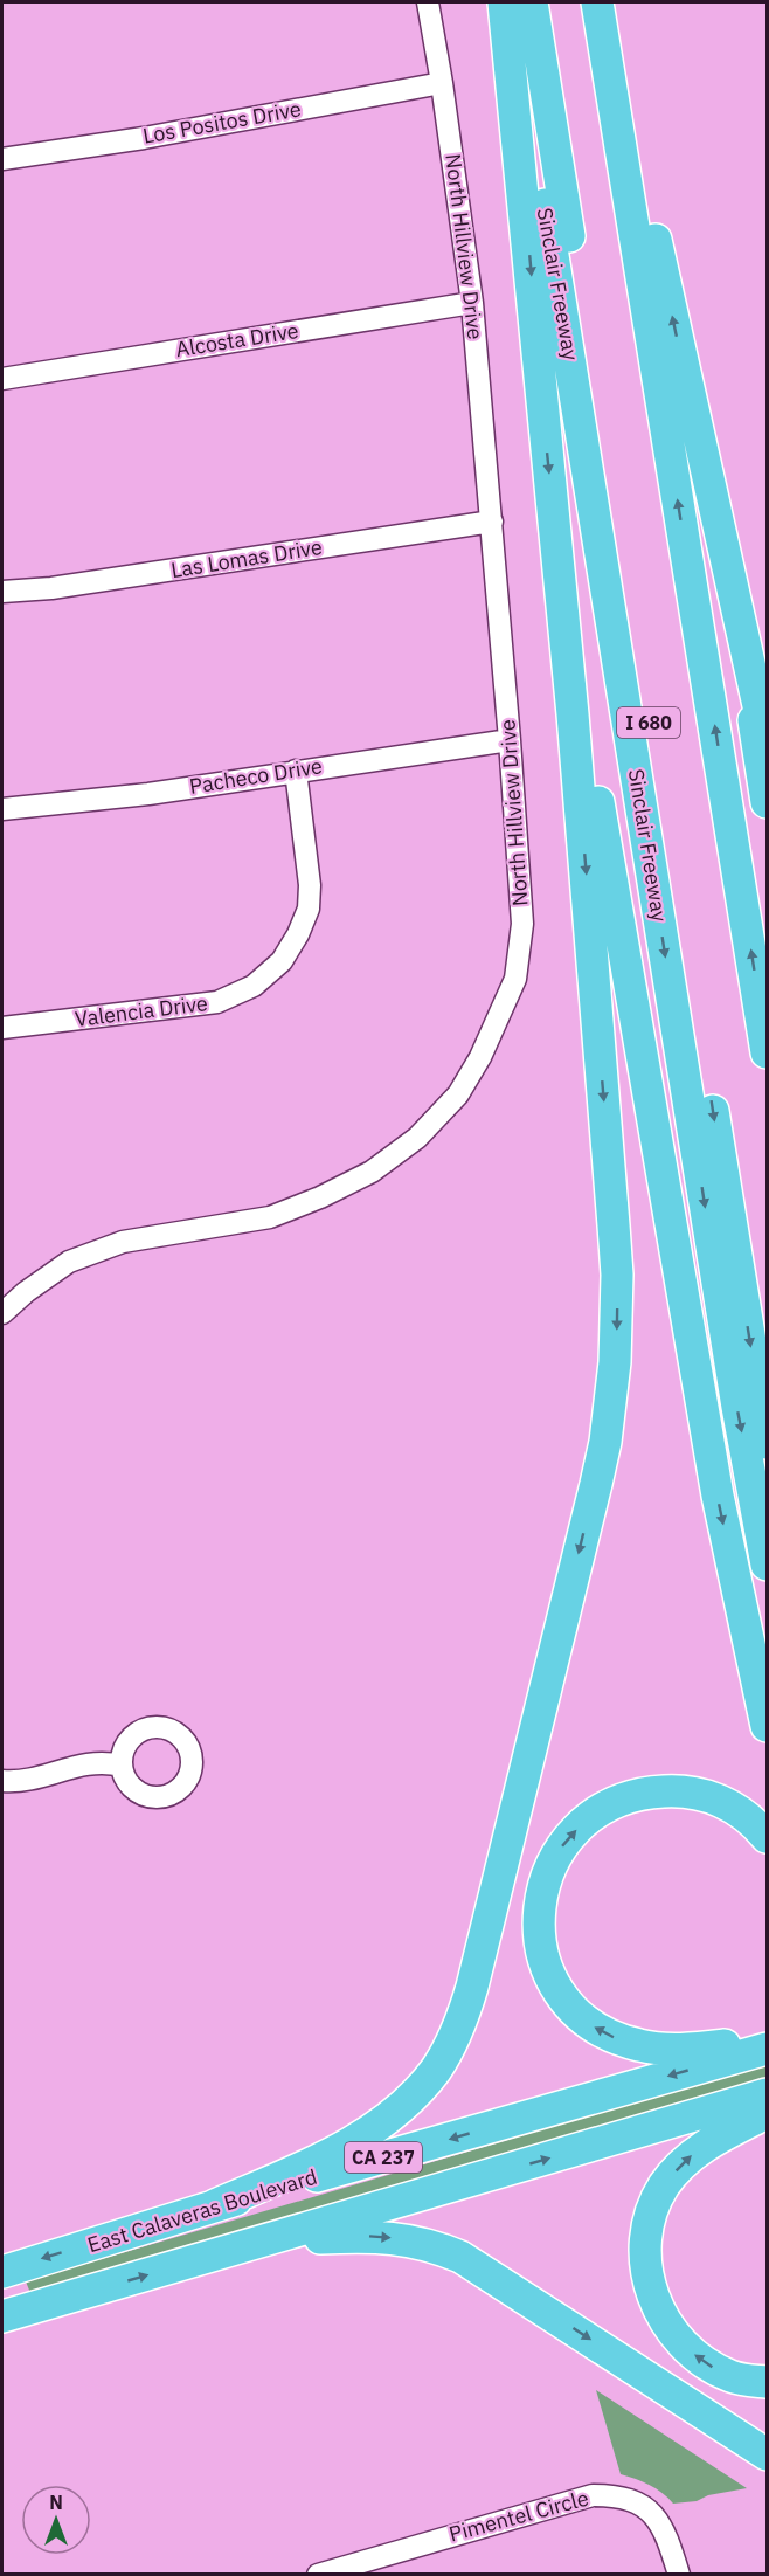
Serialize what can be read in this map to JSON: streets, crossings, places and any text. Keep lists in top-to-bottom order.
{
  "streets": {
    "highway": [
      "Sinclair Freeway",
      "I 680",
      "CA 237",
      "East Calaveras Boulevard"
    ],
    "street": [
      "Los Positos Drive",
      "North Hillview Drive",
      "Alcosta Drive",
      "Las Lomas Drive",
      "Pacheco Drive",
      "Valencia Drive",
      "Pimentel Circle"
    ]
  },
  "crossings": [
    ["Los Positos Drive", "North Hillview Drive"],
    ["North Hillview Drive", "Alcosta Drive"],
    ["North Hillview Drive", "Las Lomas Drive"],
    ["North Hillview Drive", "Pacheco Drive"],
    ["Pacheco Drive", "Valencia Drive"]
  ],
  "north": "top"
}
